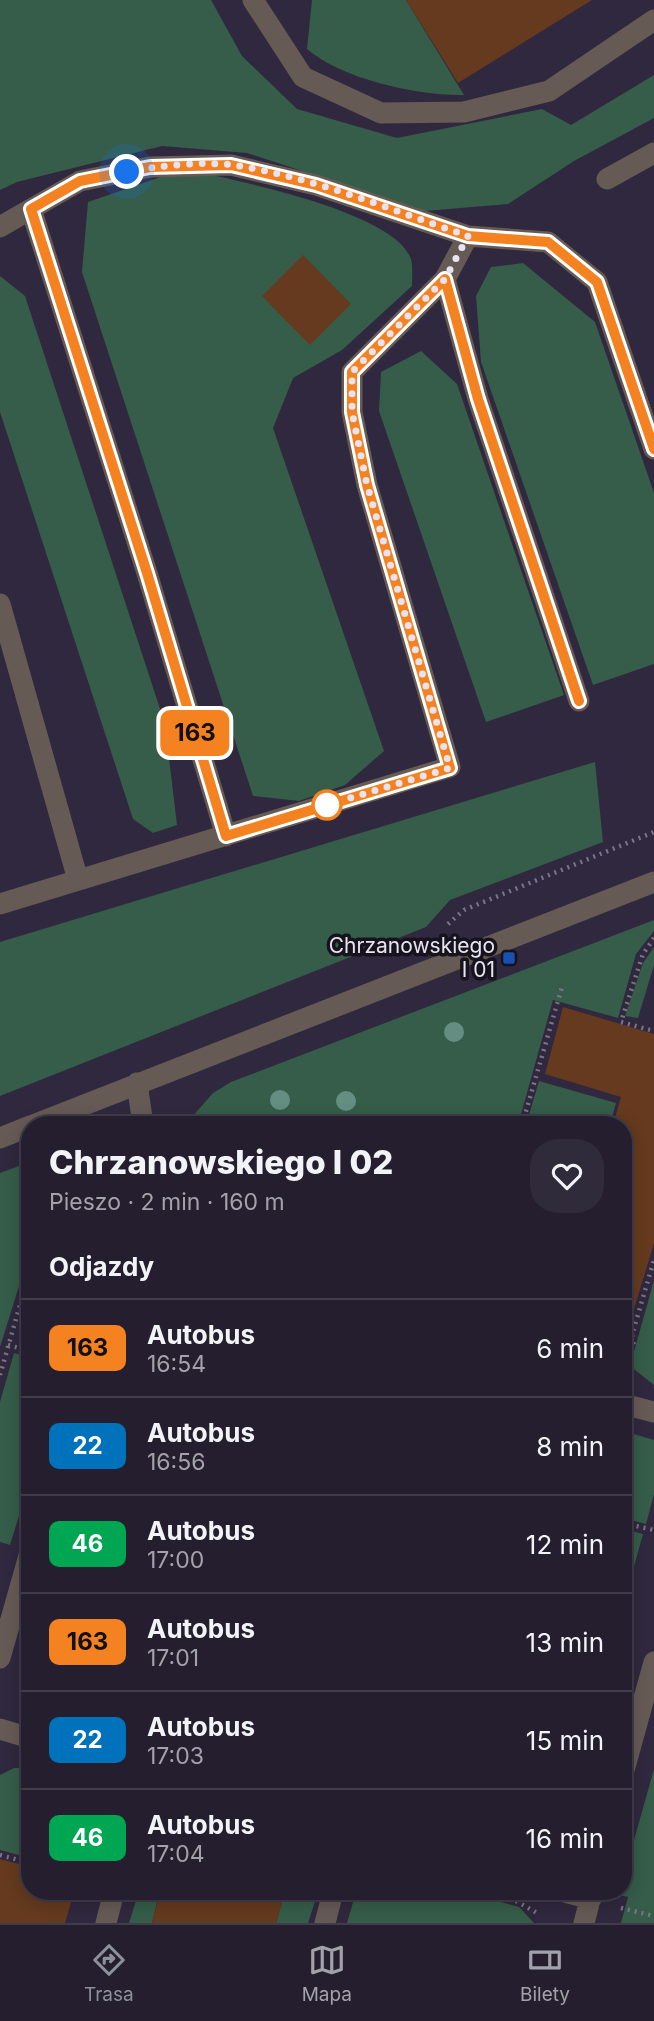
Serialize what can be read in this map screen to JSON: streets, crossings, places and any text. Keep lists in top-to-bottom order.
{
  "places": {
    "transit": ["Chrzanowskiego I 01"]
  },
  "lines": ["bus line 163"],
  "page": {
    "on_map": "163",
    "heading": [
      ["Chrzanowskiego I 02", "Pieszo · 2 min · 160 m"],
      "Odjazdy"
    ],
    "list": [
      {
        "mark": "163",
        "name": "Autobus",
        "note": "16:54",
        "value": "6 min"
      },
      {
        "mark": "22",
        "name": "Autobus",
        "note": "16:56",
        "value": "8 min"
      },
      {
        "mark": "46",
        "name": "Autobus",
        "note": "17:00",
        "value": "12 min"
      },
      {
        "mark": "163",
        "name": "Autobus",
        "note": "17:01",
        "value": "13 min"
      },
      {
        "mark": "22",
        "name": "Autobus",
        "note": "17:03",
        "value": "15 min"
      },
      {
        "mark": "46",
        "name": "Autobus",
        "note": "17:04",
        "value": "16 min"
      }
    ],
    "tabs": ["Trasa", "Mapa", "Bilety"]
  }
}
